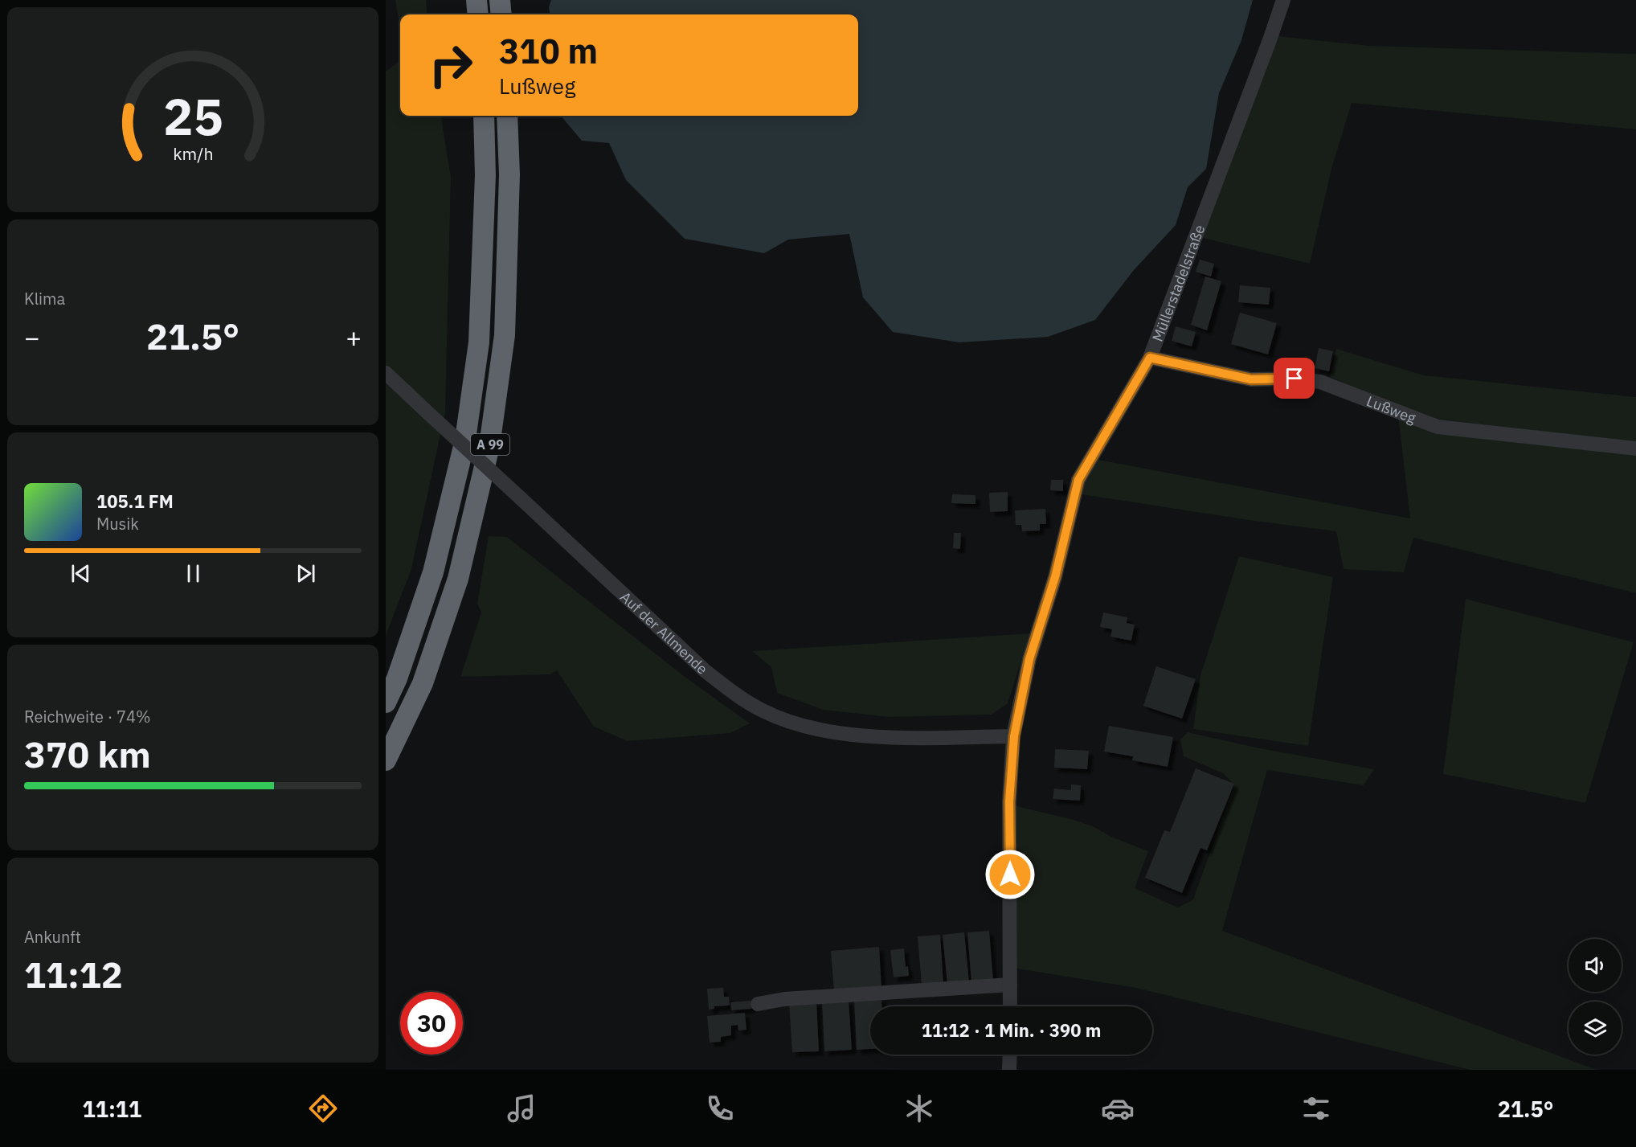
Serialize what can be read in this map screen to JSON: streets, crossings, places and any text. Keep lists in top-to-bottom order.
{
  "streets": {
    "highway": ["A 99"],
    "street": ["Müllerstadelstraße", "Lußweg", "Auf der Allmende"]
  },
  "crossings": [
    ["Müllerstadelstraße", "Lußweg"],
    ["Müllerstadelstraße", "Auf der Allmende"]
  ],
  "page": {
    "turn": ["310 m", "Lußweg"],
    "tile": [
      "Klima",
      ["Reichweite · 74%", "370 km"],
      ["Ankunft", "11:12"]
    ],
    "heat": ["−", "21.5°", "+"],
    "song": ["105.1 FM", "Musik"],
    "limit": "30",
    "trip": "11:12 · 1 Min. · 390 m",
    "tabs": ["11:11", "21.5°"],
    "gauge": ["25", "km/h"]
  }
}
